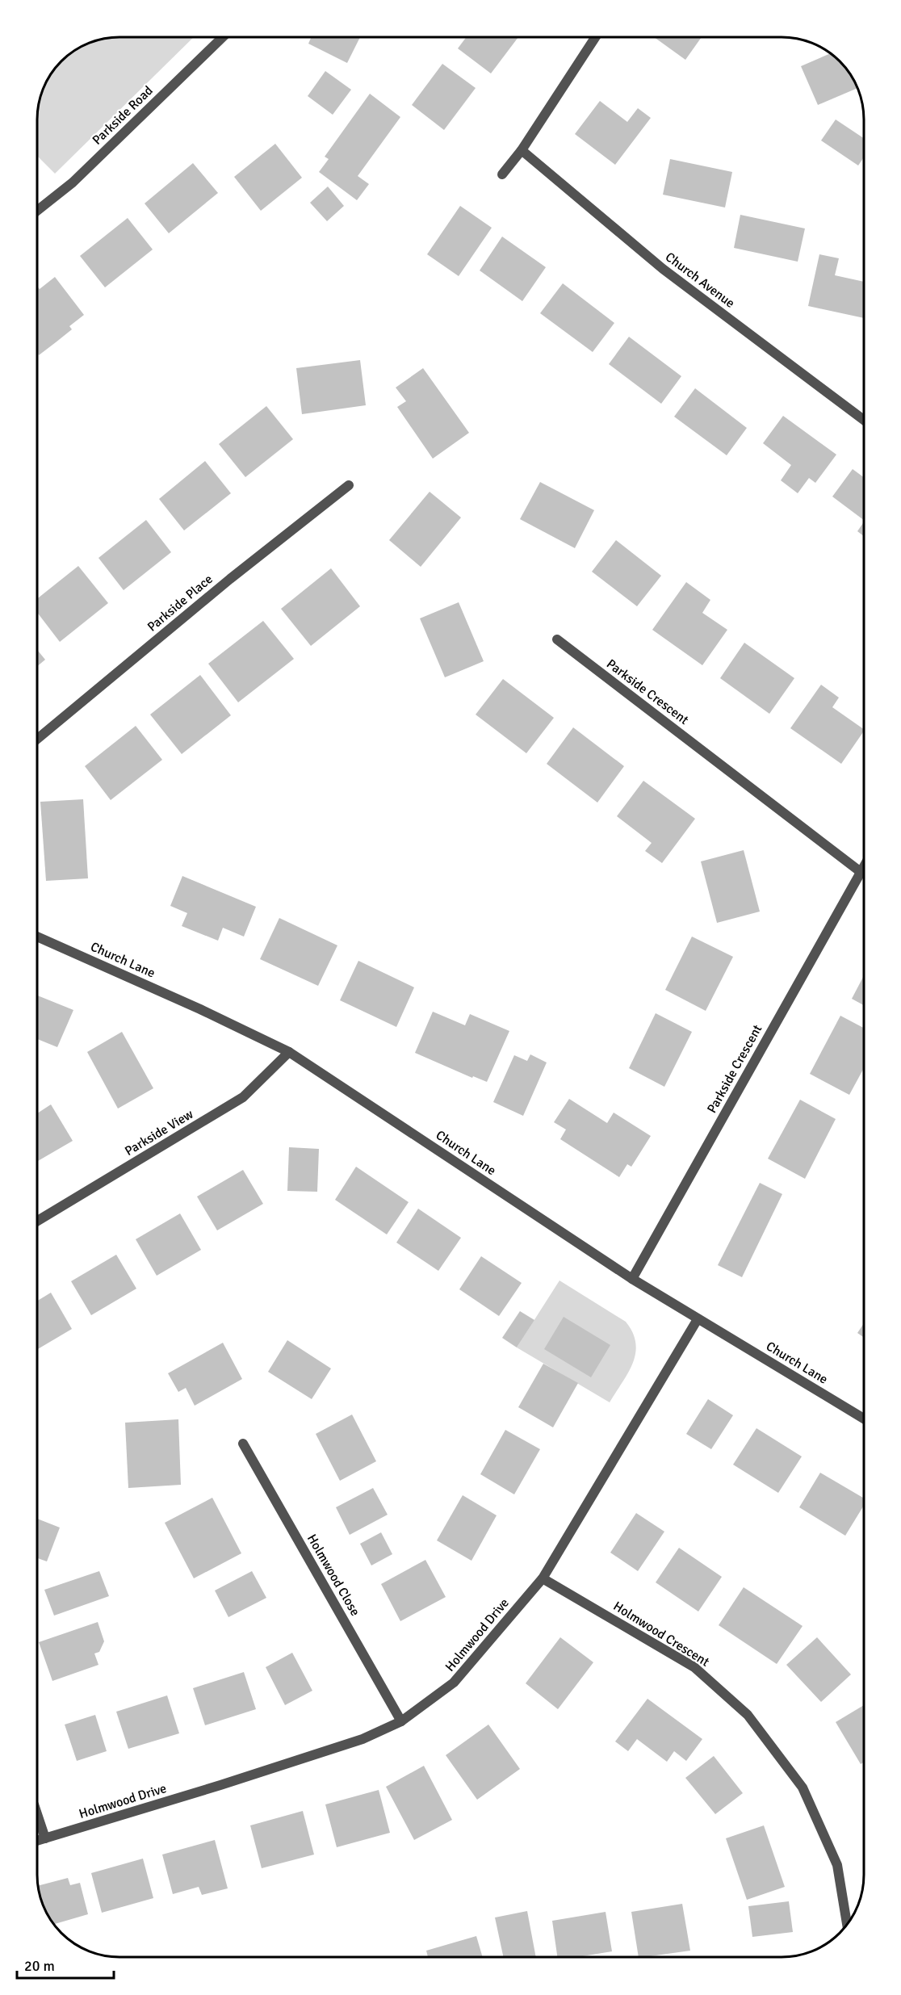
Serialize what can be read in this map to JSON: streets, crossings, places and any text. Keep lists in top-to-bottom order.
{
  "streets": {
    "street": [
      "Parkside Road",
      "Church Avenue",
      "Parkside Place",
      "Parkside Crescent",
      "Church Lane",
      "Parkside View",
      "Holmwood Close",
      "Holmwood Crescent",
      "Holmwood Drive"
    ]
  },
  "crossings": [
    ["Parkside Crescent", "Church Lane"],
    ["Church Lane", "Parkside View"],
    ["Church Lane", "Holmwood Drive"],
    ["Holmwood Close", "Holmwood Drive"],
    ["Holmwood Crescent", "Holmwood Drive"]
  ],
  "scale_bar": "20 m"
}
